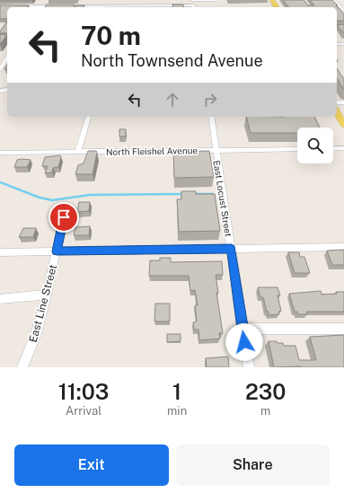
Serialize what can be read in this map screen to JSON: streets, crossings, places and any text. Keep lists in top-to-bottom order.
{
  "streets": {
    "street": ["North Fleishel Avenue", "East Locust Street", "East Line Street"]
  },
  "crossings": [
    ["North Fleishel Avenue", "East Locust Street"]
  ],
  "page": {
    "turn": ["70 m", "North Townsend Avenue"],
    "eta": [
      "11:03",
      "Arrival",
      "1",
      "min",
      "230",
      "m"
    ],
    "buttons": ["Exit", "Share"]
  }
}
